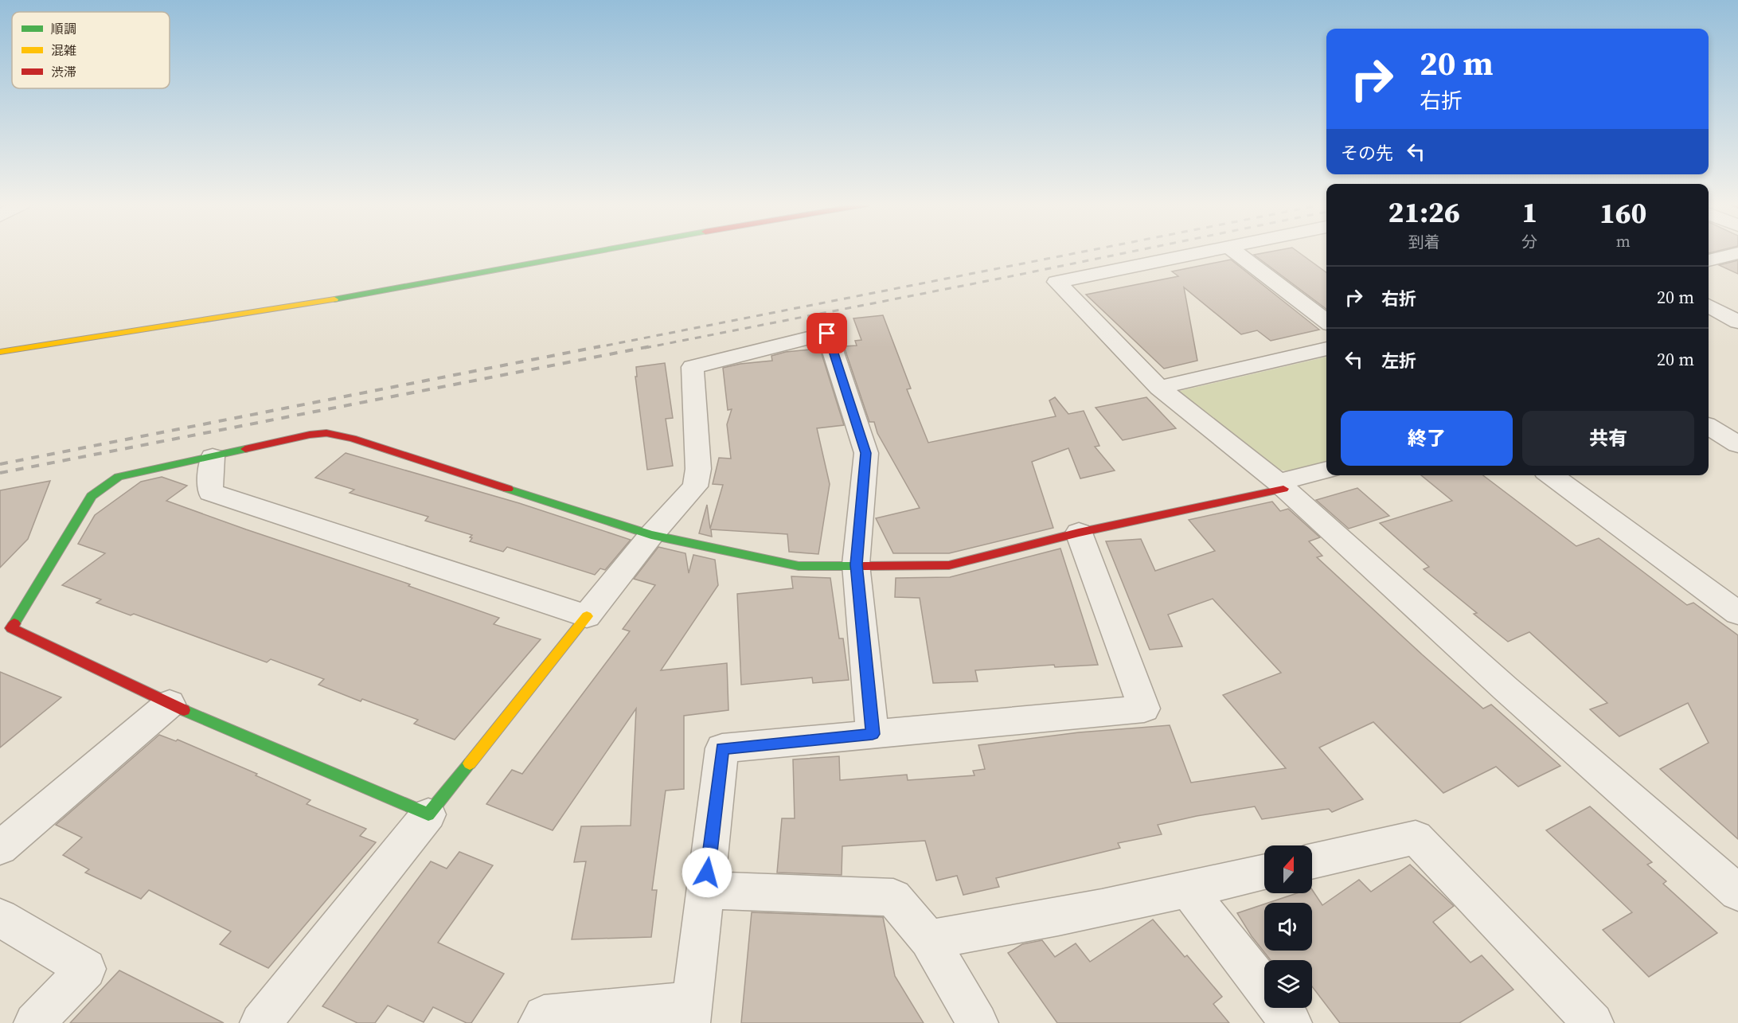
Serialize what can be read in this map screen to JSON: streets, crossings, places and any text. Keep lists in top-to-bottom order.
{
  "legend": ["順調", "混雑", "渋滞"],
  "north": "top",
  "page": {
    "turn": ["20 m", "右折"],
    "then": "その先",
    "eta": [
      "21:26",
      "到着",
      "1",
      "分",
      "160",
      "m"
    ],
    "list": [
      {
        "name": "右折",
        "value": "20 m"
      },
      {
        "name": "左折",
        "value": "20 m"
      }
    ],
    "buttons": ["終了", "共有"]
  }
}
